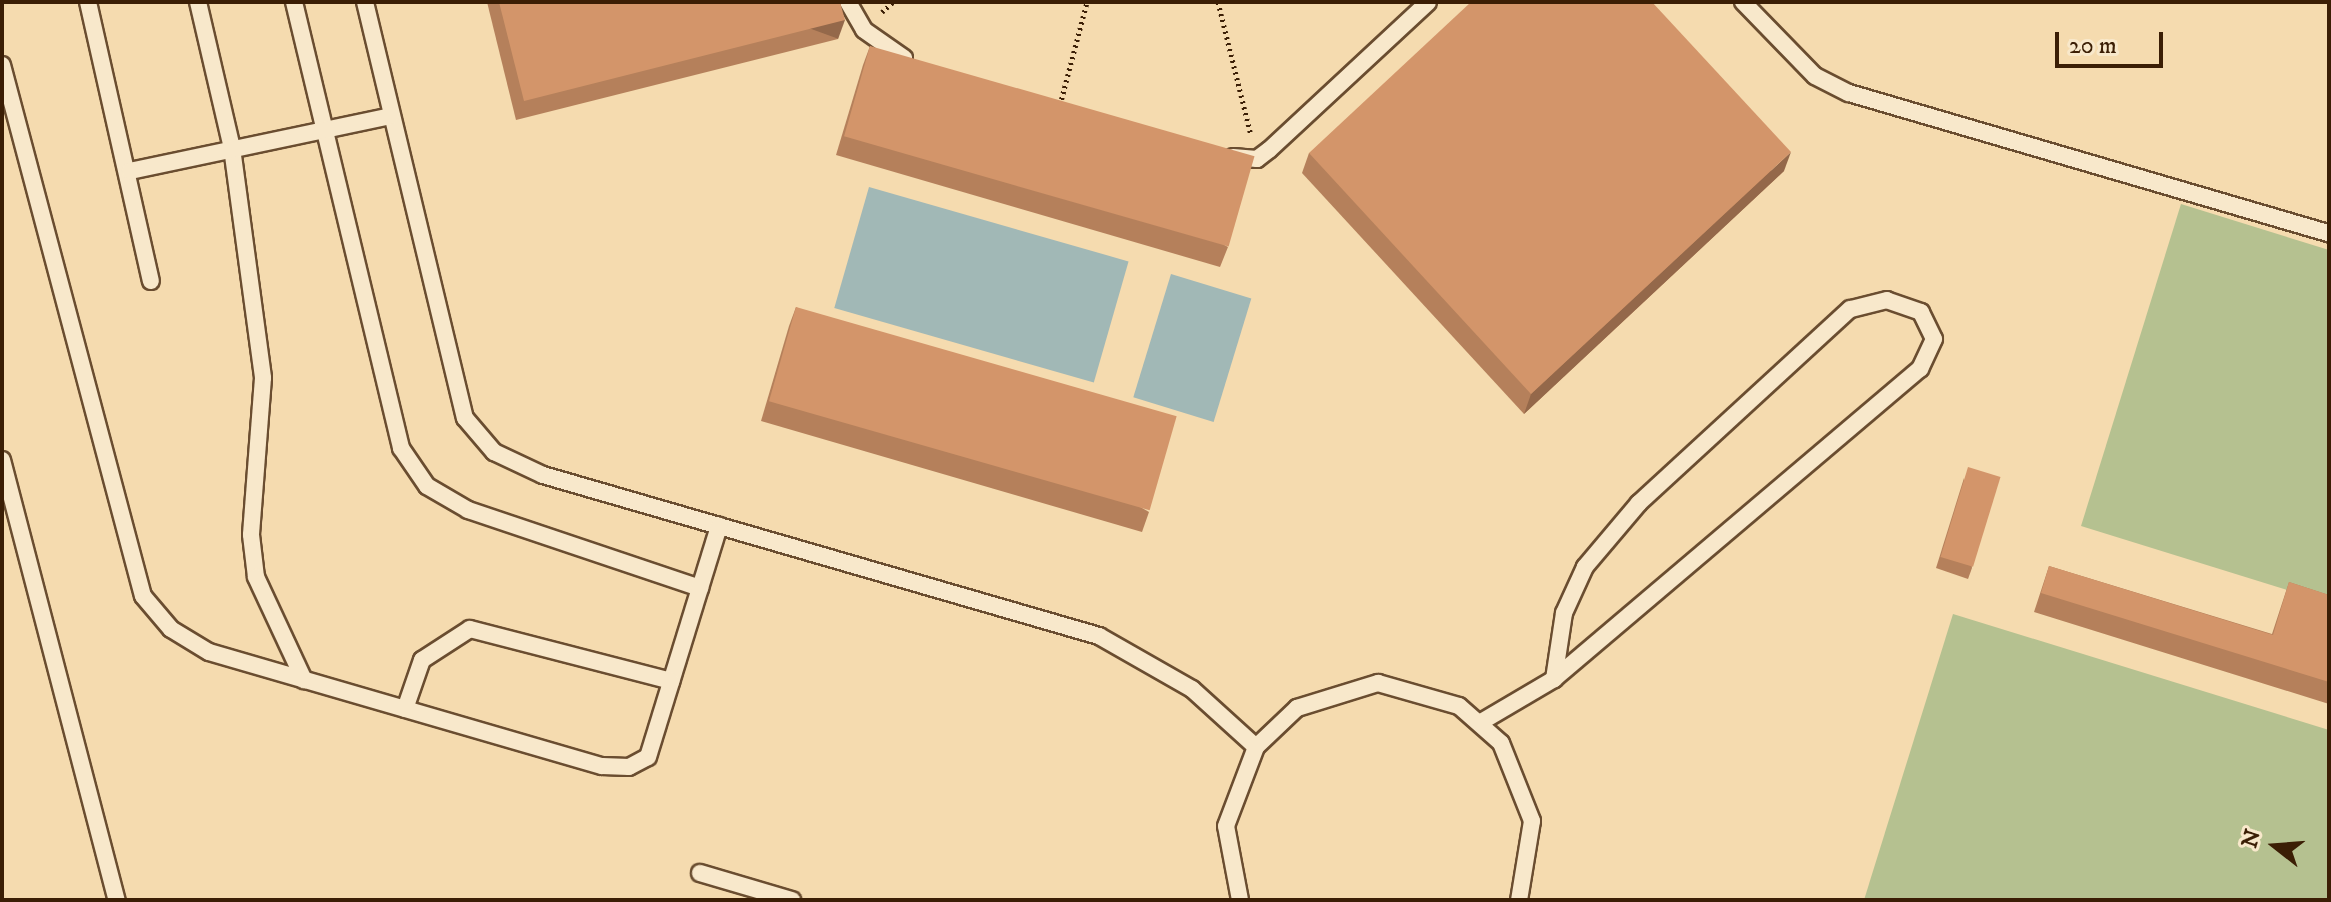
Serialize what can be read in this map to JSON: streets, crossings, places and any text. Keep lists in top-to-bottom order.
{
  "scale_bar": "20 m",
  "north": "left"
}
